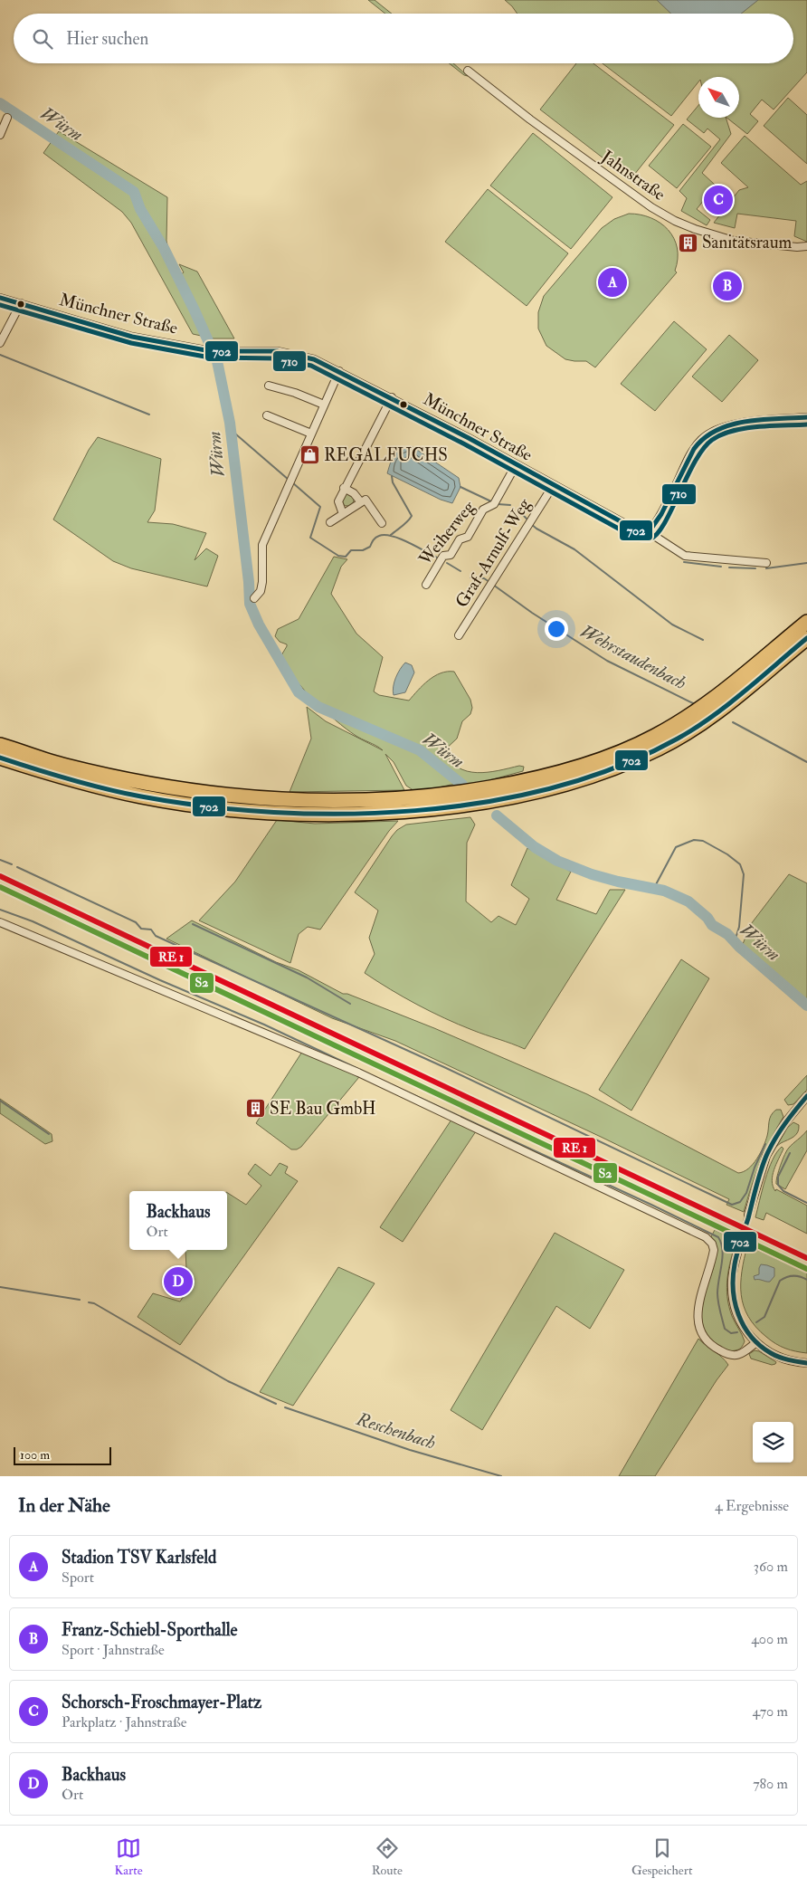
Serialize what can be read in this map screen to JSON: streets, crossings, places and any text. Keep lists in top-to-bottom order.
{
  "streets": {
    "street": [
      "Jahnstraße",
      "Münchner Straße",
      "Weiherweg",
      "Graf-Arnulf-Weg"
    ]
  },
  "crossings": [
    ["Münchner Straße", "Weiherweg"],
    ["Münchner Straße", "Graf-Arnulf-Weg"]
  ],
  "water": ["Würm", "Wehrstaudenbach", "Reschenbach"],
  "places": {
    "building": ["Sanitätsraum", "SE Bau GmbH"],
    "shop": ["REGALFUCHS"]
  },
  "lines": ["transit line 702", "transit line 710", "transit line S2"],
  "scale_bar": "100 m",
  "north": "top left",
  "page": {
    "search": "Hier suchen",
    "pins": [
      "C",
      "A",
      "B",
      "D"
    ],
    "popup": ["Backhaus", "Ort"],
    "scale": "100 m",
    "heading": ["In der Nähe", "4 Ergebnisse"],
    "list": [
      {
        "mark": "A",
        "name": "Stadion TSV Karlsfeld",
        "note": "Sport",
        "value": "360 m"
      },
      {
        "mark": "B",
        "name": "Franz-Schiebl-Sporthalle",
        "note": "Sport · Jahnstraße",
        "value": "400 m"
      },
      {
        "mark": "C",
        "name": "Schorsch-Froschmayer-Platz",
        "note": "Parkplatz · Jahnstraße",
        "value": "470 m"
      },
      {
        "mark": "D",
        "name": "Backhaus",
        "note": "Ort",
        "value": "780 m"
      }
    ],
    "nav": ["Karte", "Route", "Gespeichert"]
  }
}
